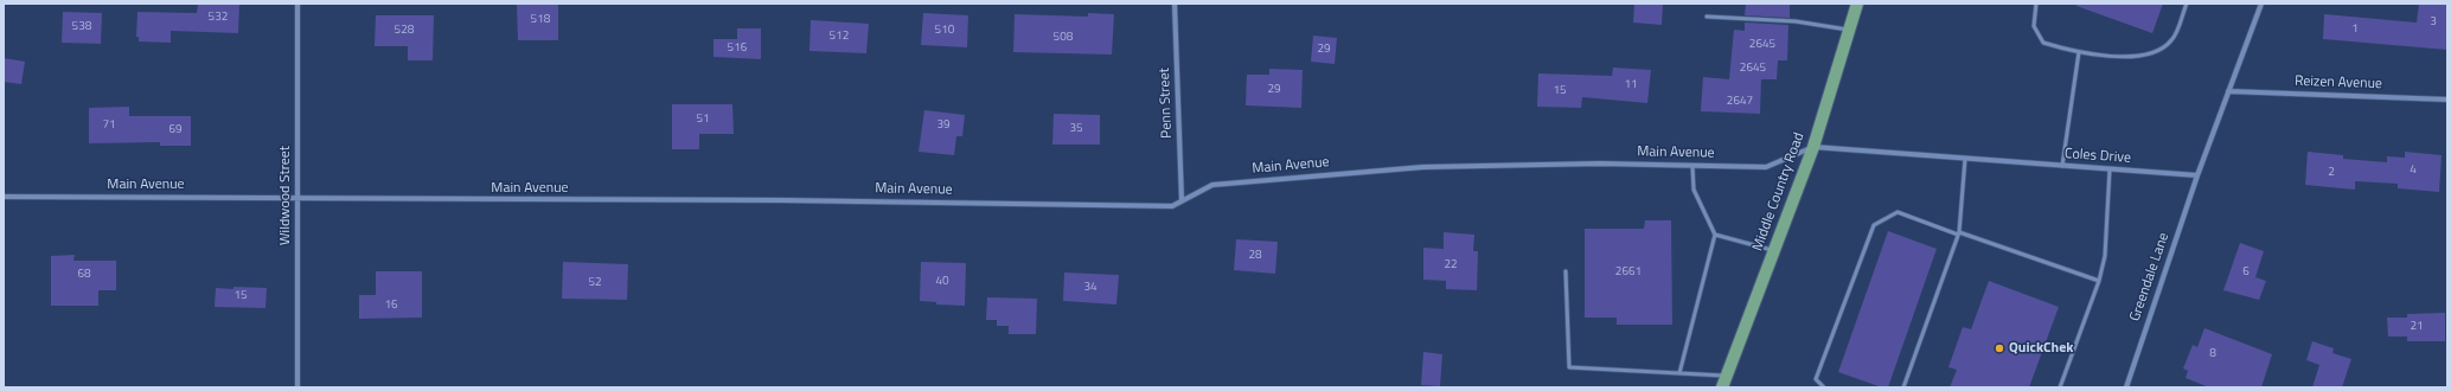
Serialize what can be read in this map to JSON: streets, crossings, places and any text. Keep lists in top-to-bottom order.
{
  "streets": {
    "main road": ["Middle Country Road"],
    "street": [
      "Reizen Avenue",
      "Penn Street",
      "Main Avenue",
      "Coles Drive",
      "Wildwood Street",
      "Greendale Lane"
    ]
  },
  "crossings": [
    ["Penn Street", "Main Avenue"],
    ["Main Avenue", "Coles Drive"],
    ["Main Avenue", "Middle Country Road"],
    ["Main Avenue", "Wildwood Street"],
    ["Coles Drive", "Middle Country Road"],
    ["Coles Drive", "Greendale Lane"]
  ],
  "places": ["QuickChek"],
  "house_numbers": [
    "532",
    "518",
    "3",
    "538",
    "1",
    "528",
    "510",
    "512",
    "508",
    "2645",
    "516",
    "29",
    "2645",
    "11",
    "29",
    "15",
    "2647",
    "51",
    "71",
    "39",
    "35",
    "69",
    "4",
    "2",
    "28",
    "22",
    "2661",
    "6",
    "68",
    "40",
    "52",
    "34",
    "15",
    "16",
    "21",
    "8"
  ]
}
